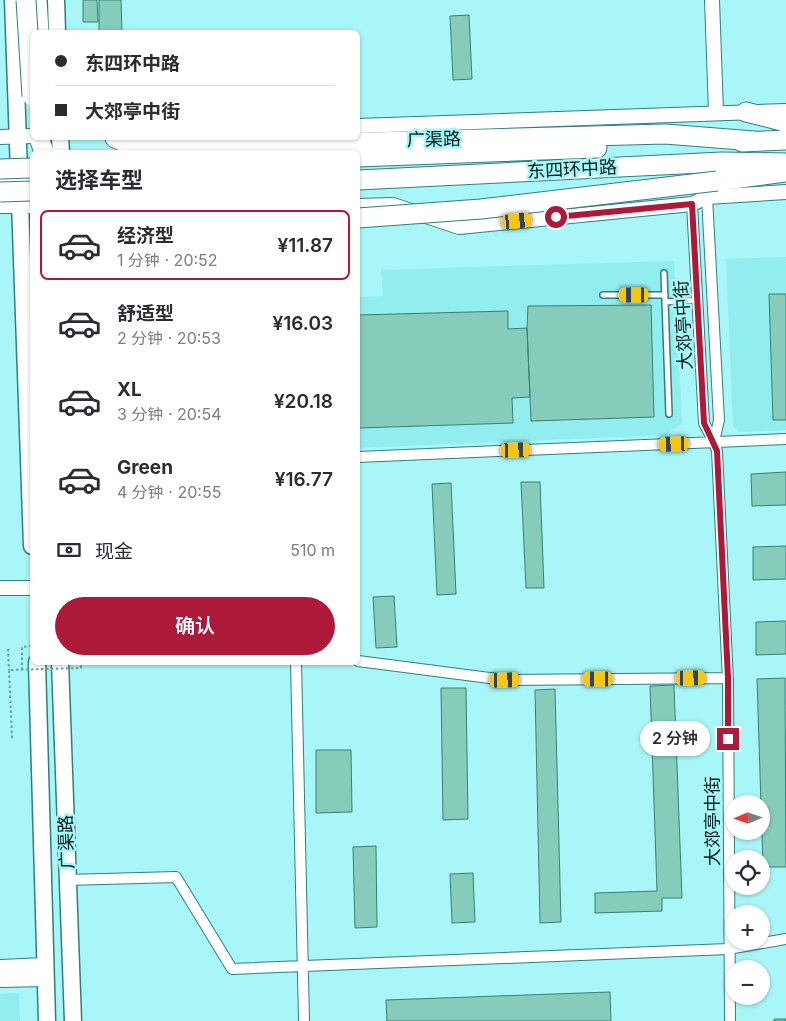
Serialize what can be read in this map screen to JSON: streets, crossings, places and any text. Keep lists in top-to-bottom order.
{
  "streets": {
    "highway": ["广渠路", "东四环中路"],
    "street": ["大郊亭中街"]
  },
  "crossings": [
    ["广渠路", "东四环中路"]
  ],
  "north": "left",
  "page": {
    "banner": ["东四环中路", "大郊亭中街"],
    "heading": "选择车型",
    "list": [
      {
        "name": "经济型",
        "note": "1 分钟 · 20:52",
        "value": "¥11.87"
      },
      {
        "name": "舒适型",
        "note": "2 分钟 · 20:53",
        "value": "¥16.03"
      },
      {
        "name": "XL",
        "note": "3 分钟 · 20:54",
        "value": "¥20.18"
      },
      {
        "name": "Green",
        "note": "4 分钟 · 20:55",
        "value": "¥16.77"
      }
    ],
    "pay": ["现金", "510 m"],
    "buttons": "确认",
    "bubble": "2 分钟",
    "map_buttons": ["+", "−"]
  }
}
